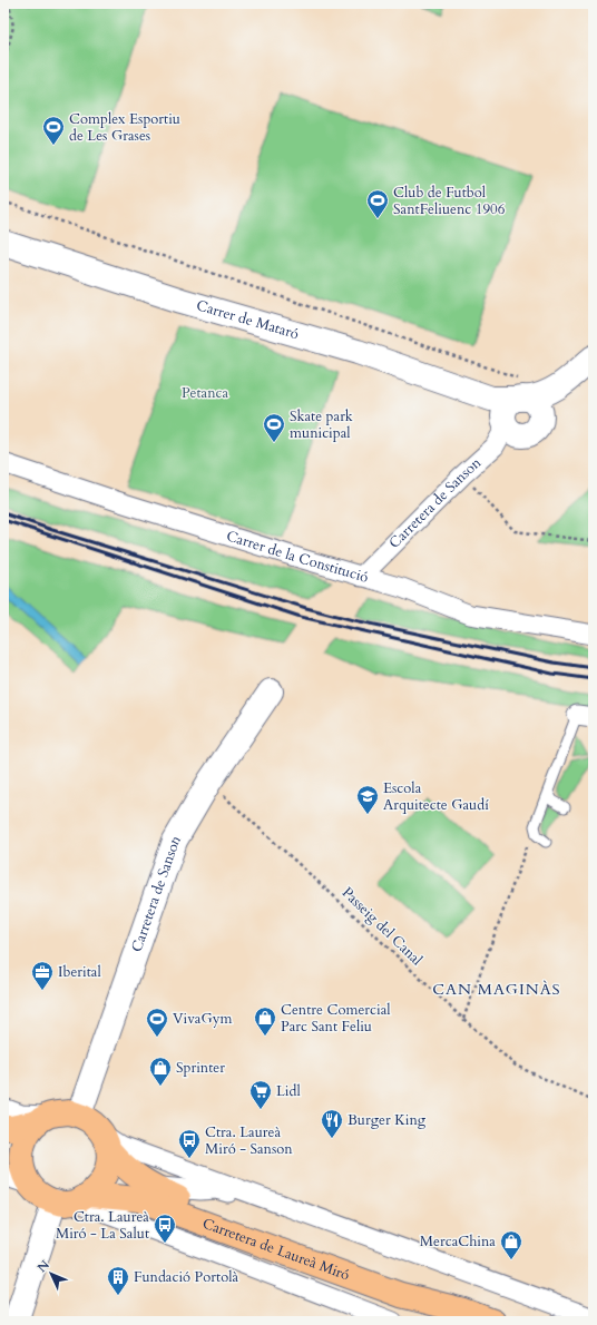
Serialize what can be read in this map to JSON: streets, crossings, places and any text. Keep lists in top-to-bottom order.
{
  "streets": {
    "main road": ["Carretera de Laureà Miró"],
    "street": ["Carrer de Mataró", "Carretera de Sanson", "Carrer de la Constitució"],
    "path": ["Passeig del Canal"]
  },
  "crossings": [
    ["Carrer de Mataró", "Carretera de Sanson"],
    ["Carretera de Sanson", "Carrer de la Constitució"],
    ["Carretera de Sanson", "Passeig del Canal"],
    ["Carretera de Sanson", "Carretera de Laureà Miró"]
  ],
  "districts": ["CAN MAGINÀS"],
  "parks": ["Petanca"],
  "places": {
    "sports": [
      "Complex Esportiu de Les Grases",
      "Club de Futbol SantFeliuenc 1906",
      "Skate park municipal",
      "VivaGym"
    ],
    "school or university": ["Escola Arquitecte Gaudí"],
    "office": ["Iberital"],
    "shop": ["Centre Comercial Parc Sant Feliu", "Sprinter", "MercaChina"],
    "supermarket": ["Lidl"],
    "restaurant": ["Burger King"],
    "bus stop": ["Ctra. Laureà Miró - Sanson", "Ctra. Laureà Miró - La Salut"],
    "building": ["Fundació Portolà"]
  },
  "north": "top left"
}
